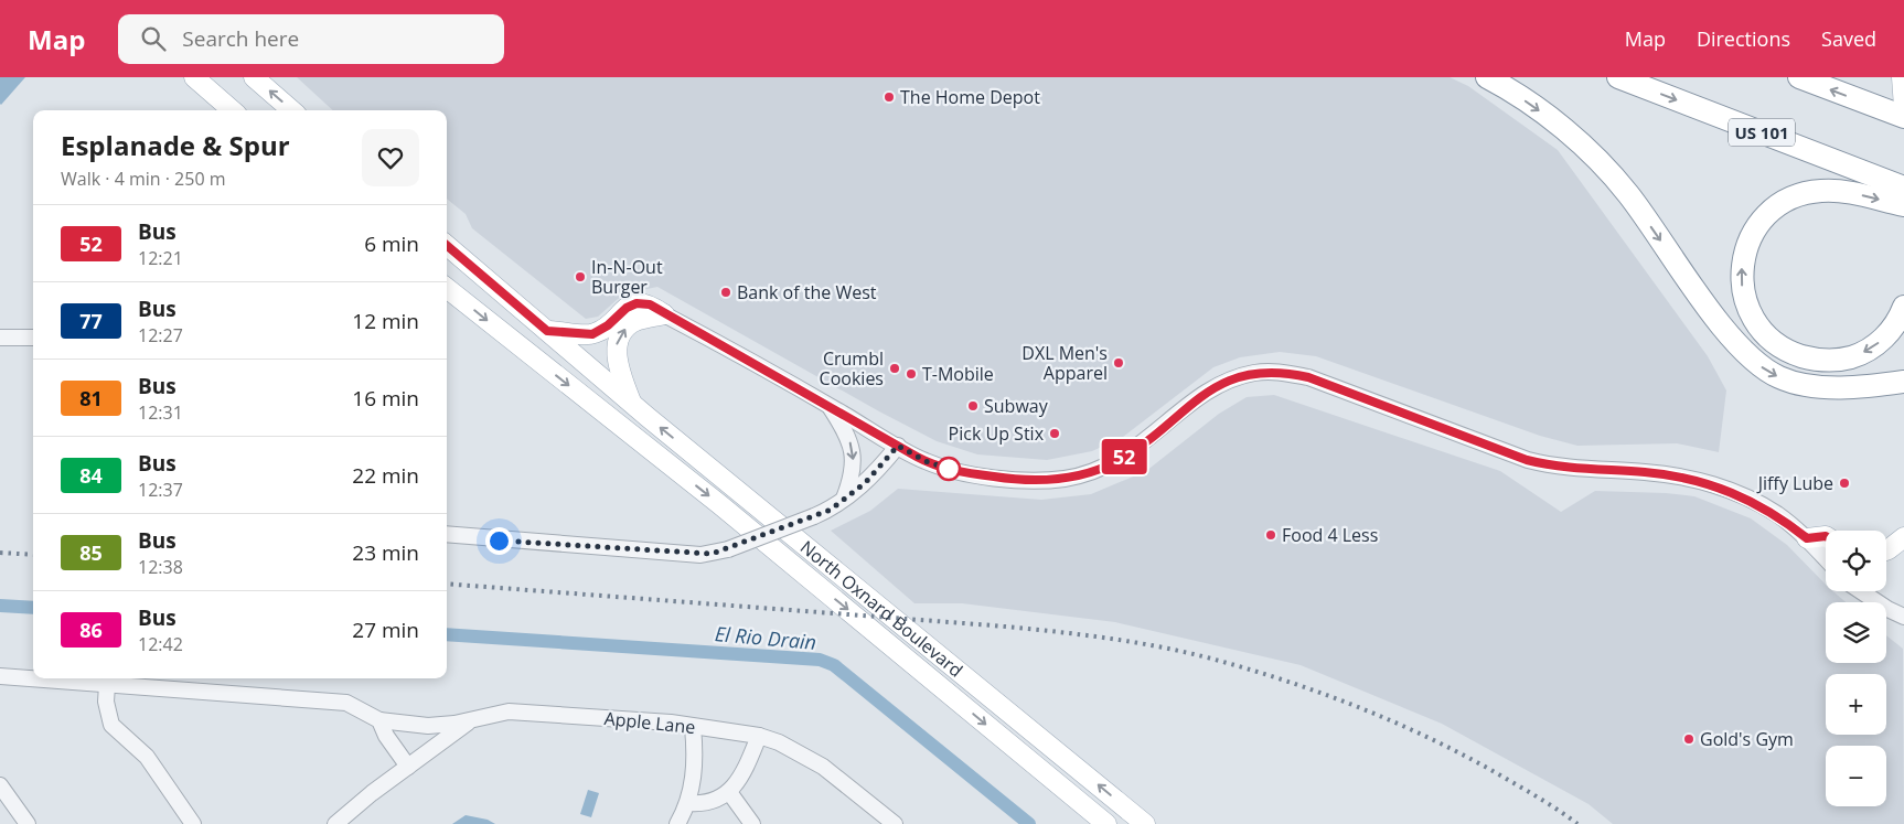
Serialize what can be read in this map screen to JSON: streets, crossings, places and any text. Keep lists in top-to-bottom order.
{
  "streets": {
    "highway": ["US 101"],
    "main road": ["North Oxnard Boulevard"],
    "street": ["Apple Lane"]
  },
  "water": ["El Rio Drain"],
  "places": [
    "The Home Depot",
    "In-N-Out Burger",
    "Bank of the West",
    "DXL Men's Apparel",
    "Crumbl Cookies",
    "T-Mobile",
    "Subway",
    "Pick Up Stix",
    "Jiffy Lube",
    "Food 4 Less",
    "Gold's Gym"
  ],
  "lines": ["bus line 52"],
  "page": {
    "header": "Map",
    "search": "Search here",
    "nav": ["Map", "Directions", "Saved"],
    "on_map": "52",
    "heading": ["Esplanade & Spur", "Walk · 4 min · 250 m"],
    "list": [
      {
        "mark": "52",
        "name": "Bus",
        "note": "12:21",
        "value": "6 min"
      },
      {
        "mark": "77",
        "name": "Bus",
        "note": "12:27",
        "value": "12 min"
      },
      {
        "mark": "81",
        "name": "Bus",
        "note": "12:31",
        "value": "16 min"
      },
      {
        "mark": "84",
        "name": "Bus",
        "note": "12:37",
        "value": "22 min"
      },
      {
        "mark": "85",
        "name": "Bus",
        "note": "12:38",
        "value": "23 min"
      },
      {
        "mark": "86",
        "name": "Bus",
        "note": "12:42",
        "value": "27 min"
      }
    ],
    "map_buttons": ["+", "−"]
  }
}
